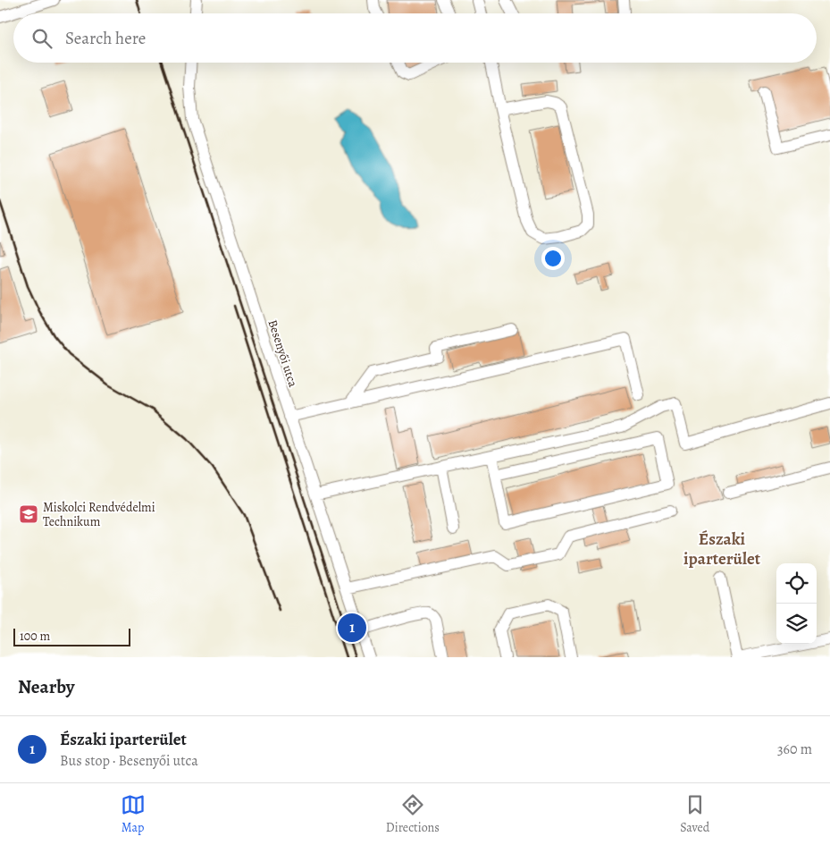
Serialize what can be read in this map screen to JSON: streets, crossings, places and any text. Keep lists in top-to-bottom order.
{
  "streets": {
    "street": ["Besenyői utca"]
  },
  "districts": ["Északi iparterület"],
  "places": {
    "school or university": ["Miskolci Rendvédelmi Technikum"]
  },
  "scale_bar": "100 m",
  "page": {
    "search": "Search here",
    "pins": "1",
    "scale": "100 m",
    "heading": "Nearby",
    "list": [
      {
        "mark": "1",
        "name": "Északi iparterület",
        "note": "Bus stop · Besenyői utca",
        "value": "360 m"
      }
    ],
    "nav": ["Map", "Directions", "Saved"]
  }
}
